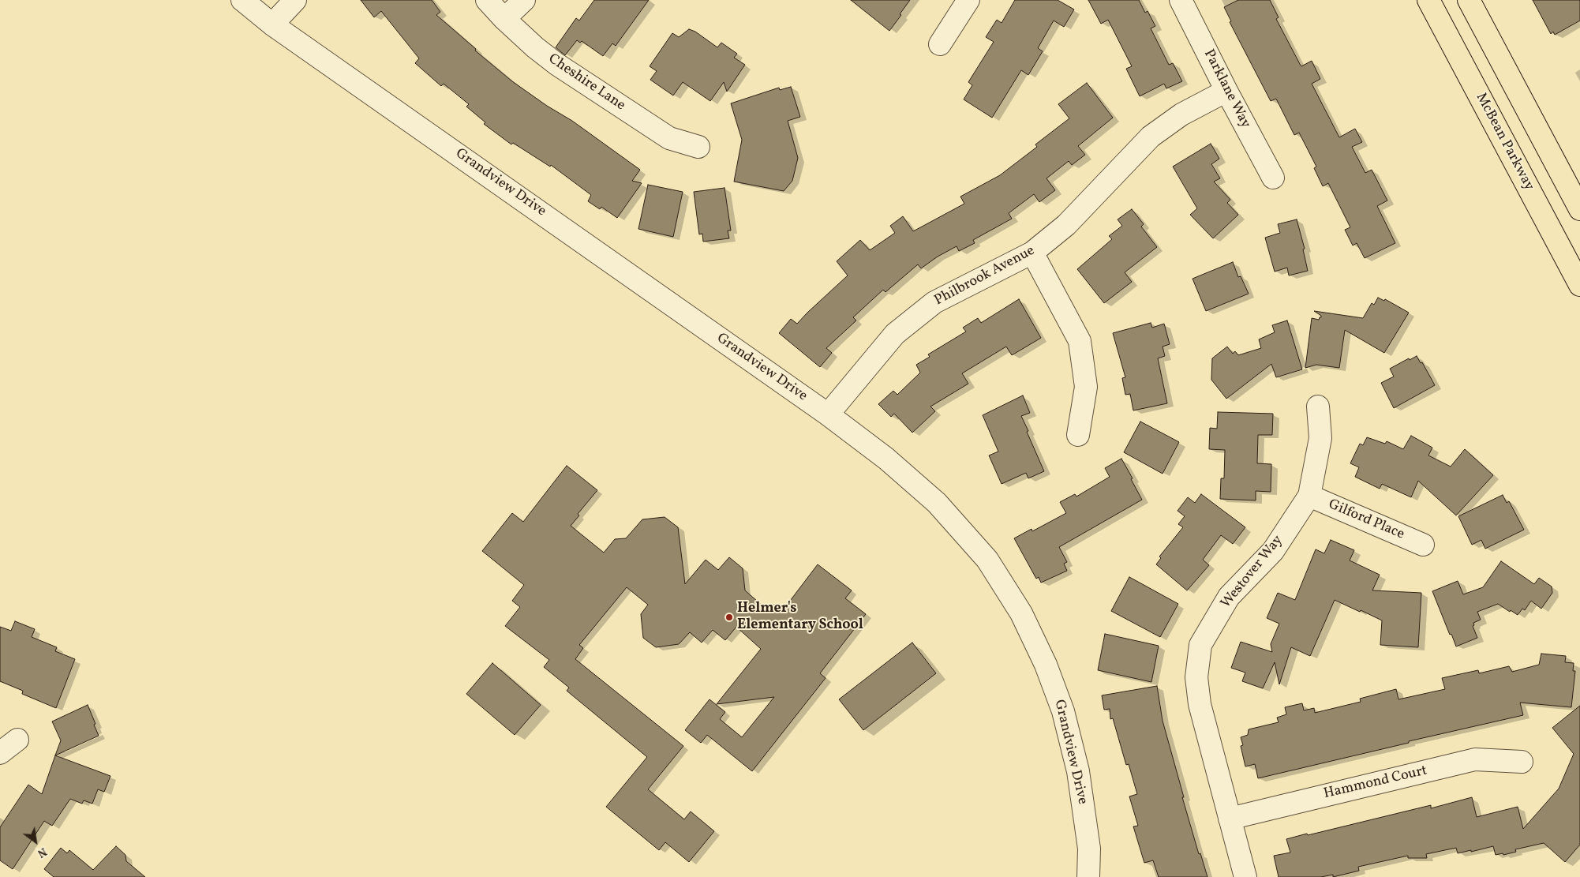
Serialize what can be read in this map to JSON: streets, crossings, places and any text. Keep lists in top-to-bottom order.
{
  "streets": {
    "main road": ["McBean Parkway"],
    "street": [
      "Cheshire Lane",
      "Parklane Way",
      "Grandview Drive",
      "Philbrook Avenue",
      "Gilford Place",
      "Westover Way",
      "Hammond Court"
    ]
  },
  "crossings": [
    ["Parklane Way", "Philbrook Avenue"],
    ["Grandview Drive", "Philbrook Avenue"],
    ["Gilford Place", "Westover Way"],
    ["Westover Way", "Hammond Court"]
  ],
  "places": ["Helmer's Elementary School"],
  "north": "bottom right"
}
